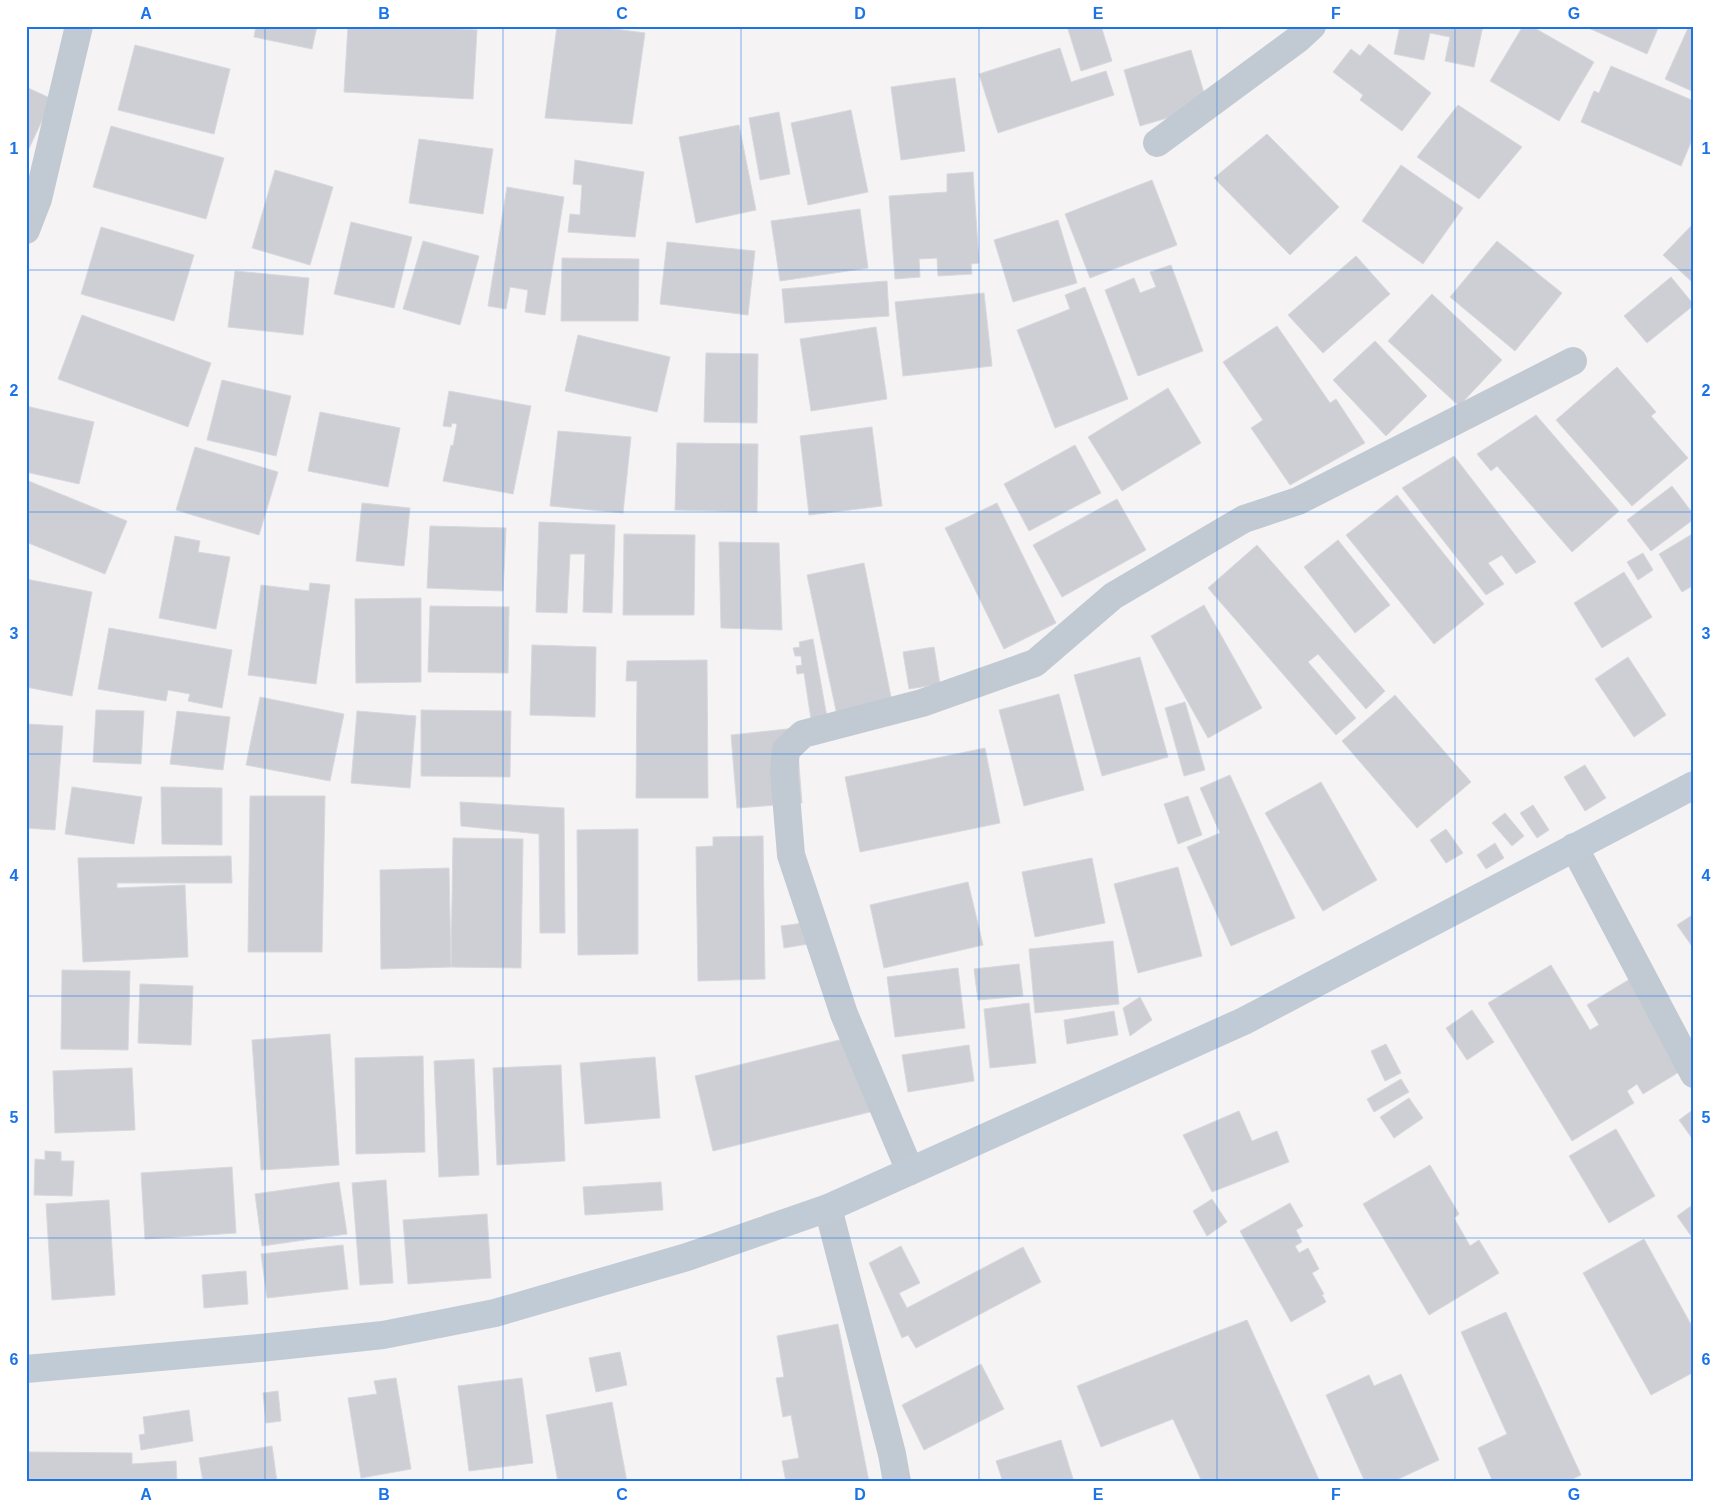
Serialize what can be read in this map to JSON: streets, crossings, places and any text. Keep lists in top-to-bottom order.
{
  "grid": {
    "columns": [
      "A",
      "B",
      "C",
      "D",
      "E",
      "F",
      "G"
    ],
    "rows": [
      "1",
      "2",
      "3",
      "4",
      "5",
      "6"
    ]
  }
}
